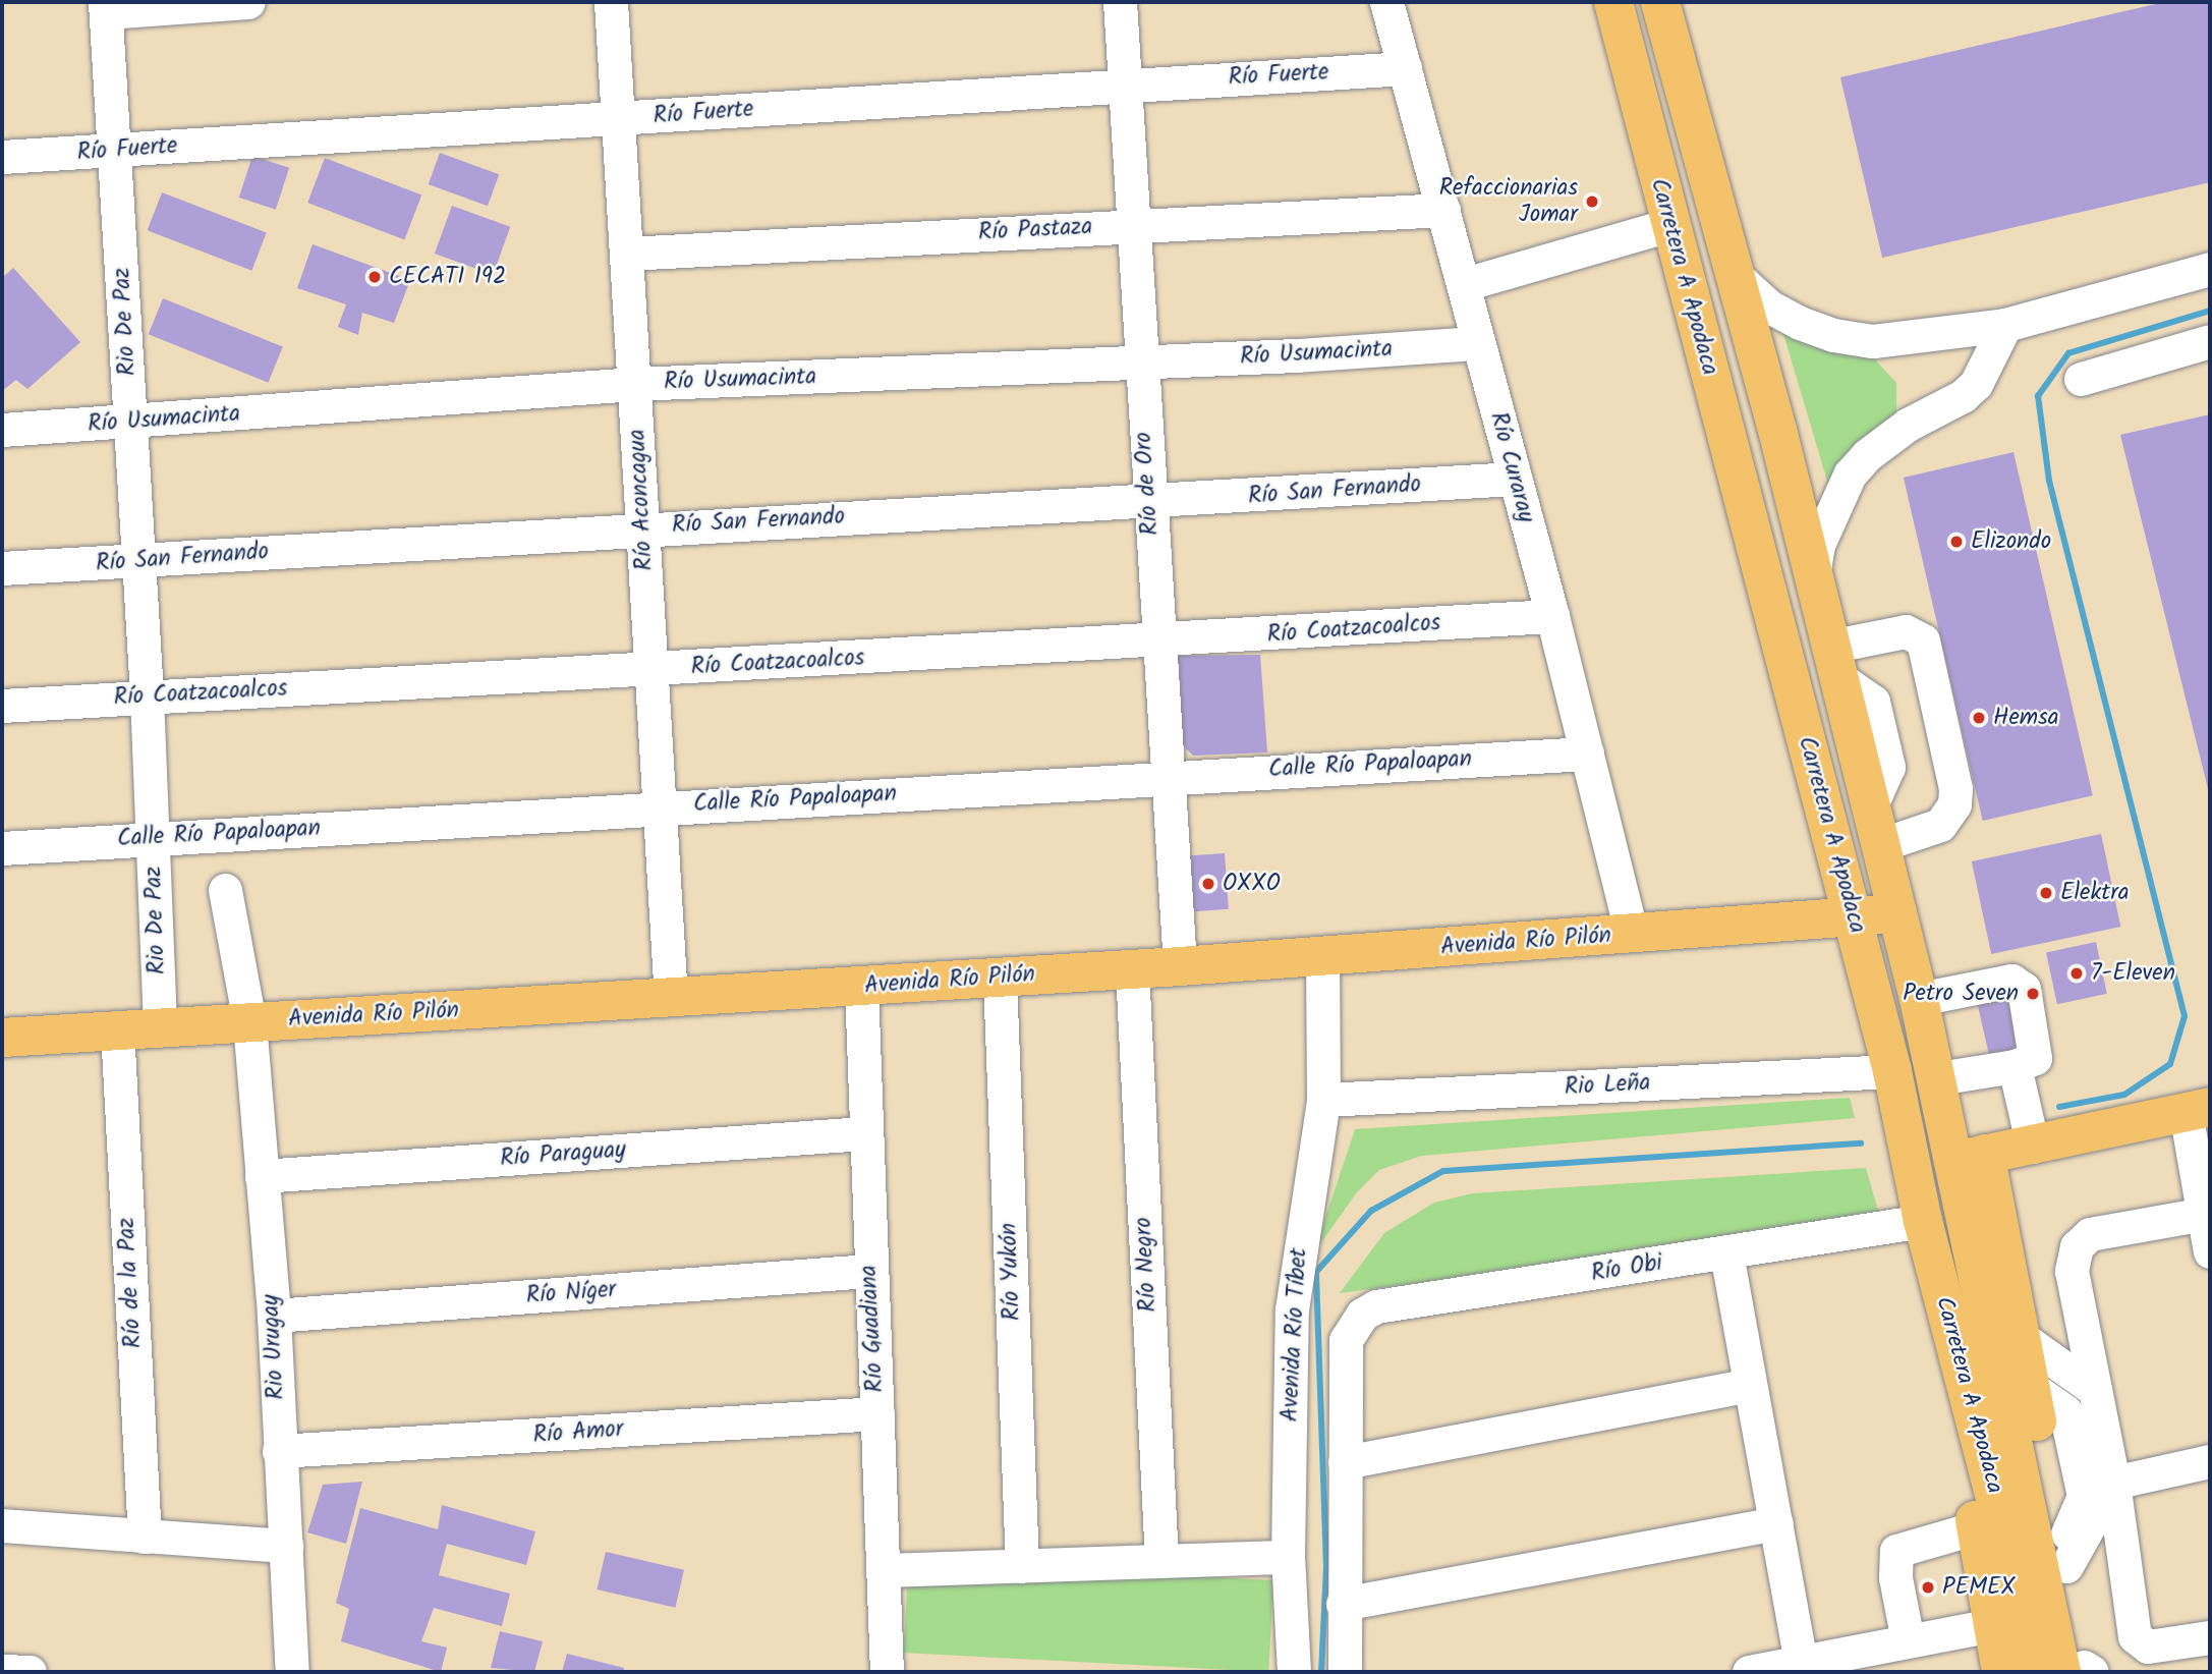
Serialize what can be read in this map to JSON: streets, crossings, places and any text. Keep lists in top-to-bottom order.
{
  "streets": {
    "main road": ["Carretera A Apodaca", "Avenida Río Pilón"],
    "street": [
      "Río Fuerte",
      "Río Pastaza",
      "Rio De Paz",
      "Río Usumacinta",
      "Río Curaray",
      "Río de Oro",
      "Río San Fernando",
      "Río Aconcagua",
      "Río Coatzacoalcos",
      "Calle Río Papaloapan",
      "Rio Leña",
      "Río Paraguay",
      "Río Negro",
      "Río Obi",
      "Río Yukón",
      "Río de la Paz",
      "Río Níger",
      "Río Guadiana",
      "Avenida Río Tíbet",
      "Rio Urugay",
      "Río Amor"
    ]
  },
  "crossings": [
    ["Río Fuerte", "Rio De Paz"],
    ["Río Fuerte", "Río Curaray"],
    ["Río Fuerte", "Río de Oro"],
    ["Río Fuerte", "Río Aconcagua"],
    ["Río Pastaza", "Río Curaray"],
    ["Río Pastaza", "Río de Oro"],
    ["Río Pastaza", "Río Aconcagua"],
    ["Carretera A Apodaca", "Avenida Río Pilón"],
    ["Carretera A Apodaca", "Rio Leña"],
    ["Carretera A Apodaca", "Río Obi"],
    ["Rio De Paz", "Río Usumacinta"],
    ["Rio De Paz", "Río San Fernando"],
    ["Rio De Paz", "Río Coatzacoalcos"],
    ["Rio De Paz", "Calle Río Papaloapan"],
    ["Rio De Paz", "Avenida Río Pilón"],
    ["Río Usumacinta", "Río Curaray"],
    ["Río Usumacinta", "Río de Oro"],
    ["Río Usumacinta", "Río Aconcagua"],
    ["Río Curaray", "Río San Fernando"],
    ["Río Curaray", "Río Coatzacoalcos"],
    ["Río Curaray", "Calle Río Papaloapan"],
    ["Río Curaray", "Avenida Río Pilón"],
    ["Río de Oro", "Río San Fernando"],
    ["Río de Oro", "Río Coatzacoalcos"],
    ["Río de Oro", "Calle Río Papaloapan"],
    ["Río de Oro", "Avenida Río Pilón"],
    ["Río San Fernando", "Río Aconcagua"],
    ["Río Aconcagua", "Río Coatzacoalcos"],
    ["Río Aconcagua", "Calle Río Papaloapan"],
    ["Río Aconcagua", "Avenida Río Pilón"],
    ["Avenida Río Pilón", "Río Negro"],
    ["Avenida Río Pilón", "Río Yukón"],
    ["Avenida Río Pilón", "Río de la Paz"],
    ["Avenida Río Pilón", "Río Guadiana"],
    ["Avenida Río Pilón", "Avenida Río Tíbet"],
    ["Avenida Río Pilón", "Rio Urugay"],
    ["Rio Leña", "Avenida Río Tíbet"],
    ["Río Paraguay", "Río Guadiana"],
    ["Río Paraguay", "Rio Urugay"],
    ["Río Níger", "Río Guadiana"],
    ["Río Níger", "Rio Urugay"],
    ["Río Guadiana", "Río Amor"],
    ["Rio Urugay", "Río Amor"]
  ],
  "places": [
    "Refaccionarias Jomar",
    "CECATI 192",
    "Elizondo",
    "Hemsa",
    "OXXO",
    "Elektra",
    "7-Eleven",
    "Petro Seven",
    "PEMEX"
  ]
}
